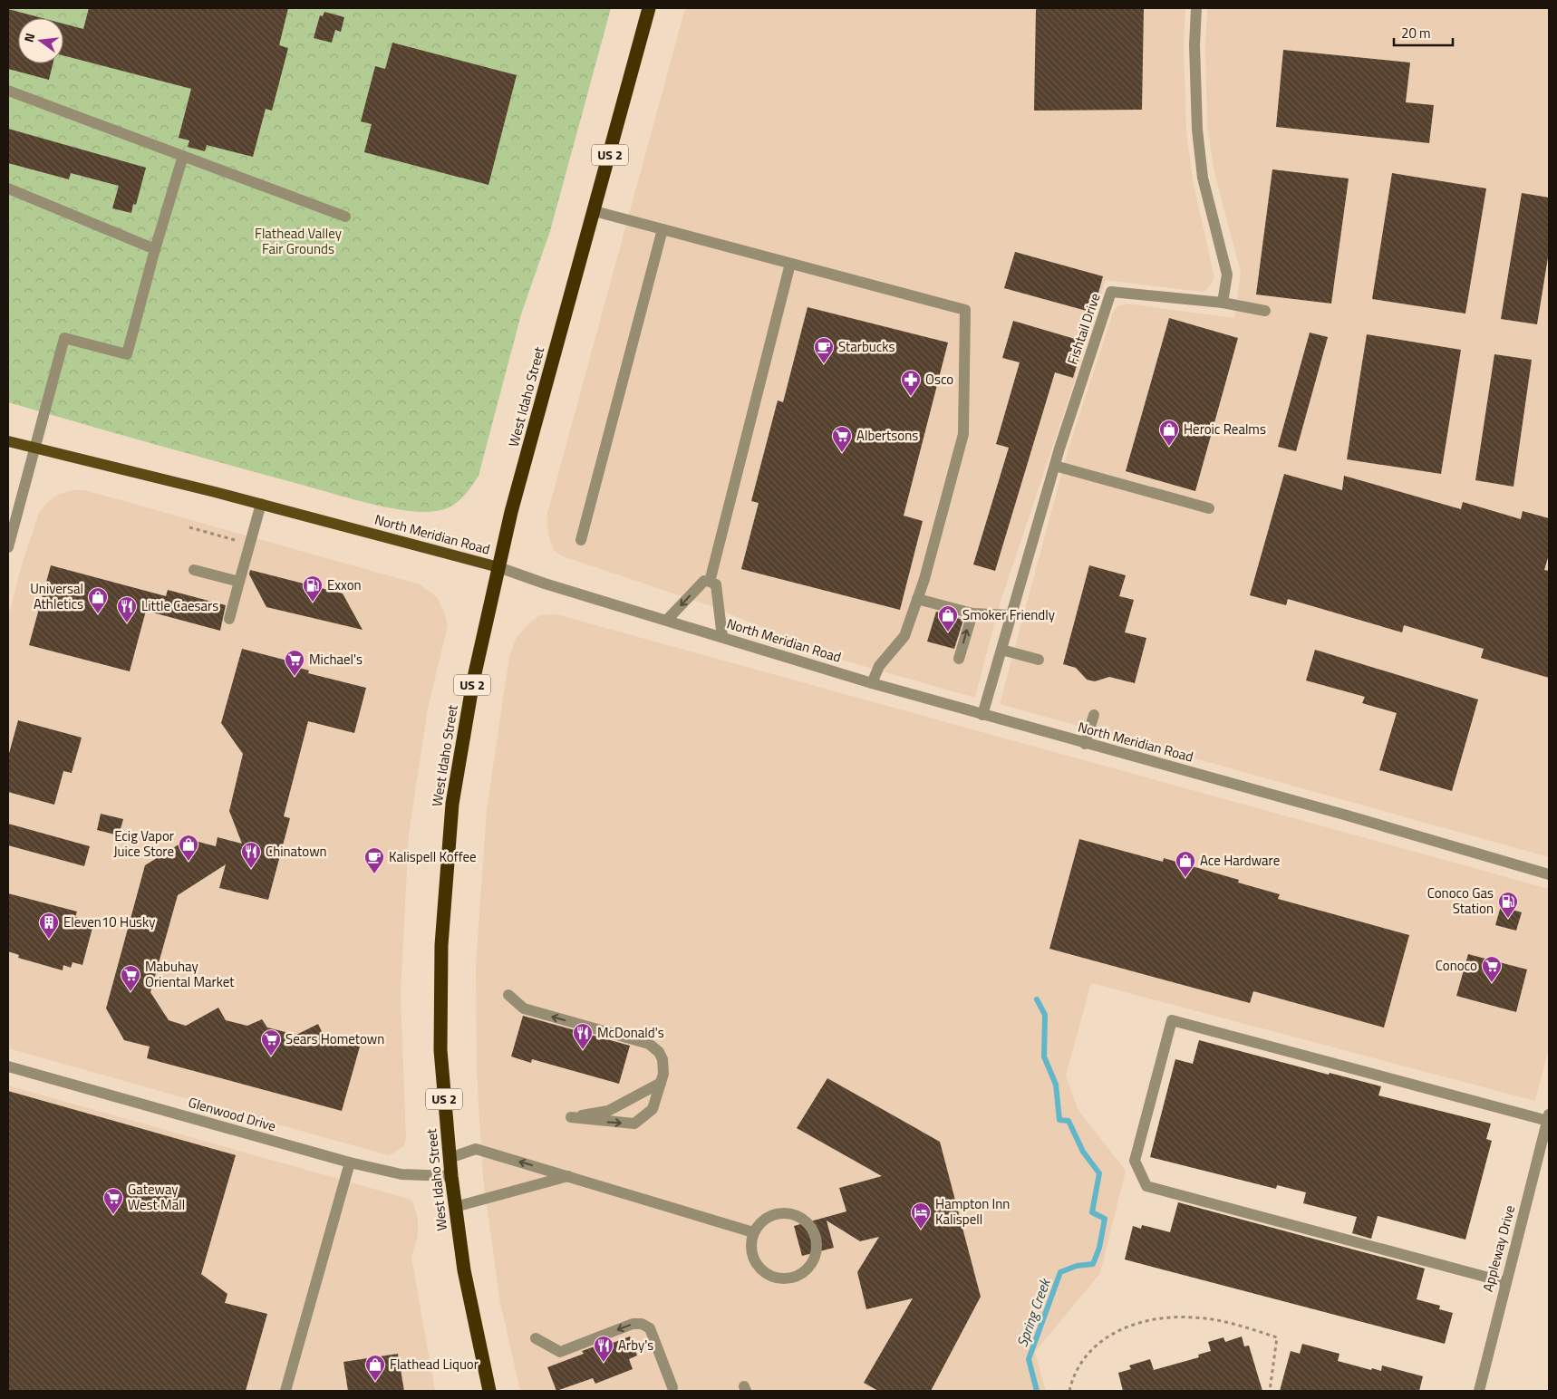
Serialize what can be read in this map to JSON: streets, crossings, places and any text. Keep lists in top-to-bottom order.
{
  "streets": {
    "highway": ["US 2", "West Idaho Street"],
    "main road": ["North Meridian Road"],
    "street": ["Fishtail Drive", "Glenwood Drive", "Appleway Drive"]
  },
  "crossings": [
    ["Fishtail Drive", "North Meridian Road"],
    ["West Idaho Street", "North Meridian Road"],
    ["West Idaho Street", "Glenwood Drive"]
  ],
  "water": ["Spring Creek"],
  "parks": ["Flathead Valley Fair Grounds"],
  "places": {
    "cafe": ["Starbucks", "Kalispell Koffee"],
    "pharmacy": ["Osco"],
    "shop": [
      "Heroic Realms",
      "Universal Athletics",
      "Smoker Friendly",
      "Ecig Vapor Juice Store",
      "Ace Hardware",
      "Flathead Liquor"
    ],
    "supermarket": [
      "Albertsons",
      "Michael's",
      "Conoco",
      "Mabuhay Oriental Market",
      "Sears Hometown",
      "Gateway West Mall"
    ],
    "fuel station": ["Exxon", "Conoco Gas Station"],
    "restaurant": [
      "Little Caesars",
      "Chinatown",
      "McDonald's",
      "Arby's"
    ],
    "building": ["Eleven10 Husky"],
    "hotel": ["Hampton Inn Kalispell"]
  },
  "scale_bar": "20 m",
  "north": "left"
}
